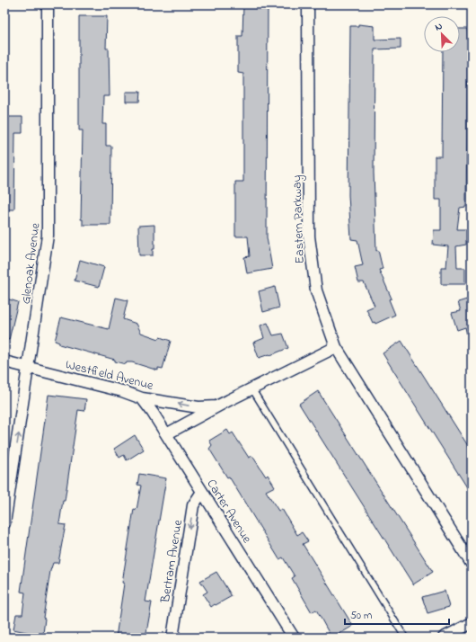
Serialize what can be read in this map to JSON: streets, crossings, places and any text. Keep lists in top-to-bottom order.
{
  "streets": {
    "street": [
      "Eastern Parkway",
      "Glenoak Avenue",
      "Westfield Avenue",
      "Carter Avenue",
      "Bertram Avenue"
    ]
  },
  "crossings": [
    ["Eastern Parkway", "Westfield Avenue"],
    ["Glenoak Avenue", "Westfield Avenue"],
    ["Westfield Avenue", "Carter Avenue"],
    ["Carter Avenue", "Bertram Avenue"]
  ],
  "one_way": ["Bertram Avenue"],
  "scale_bar": "50 m",
  "north": "top left"
}
